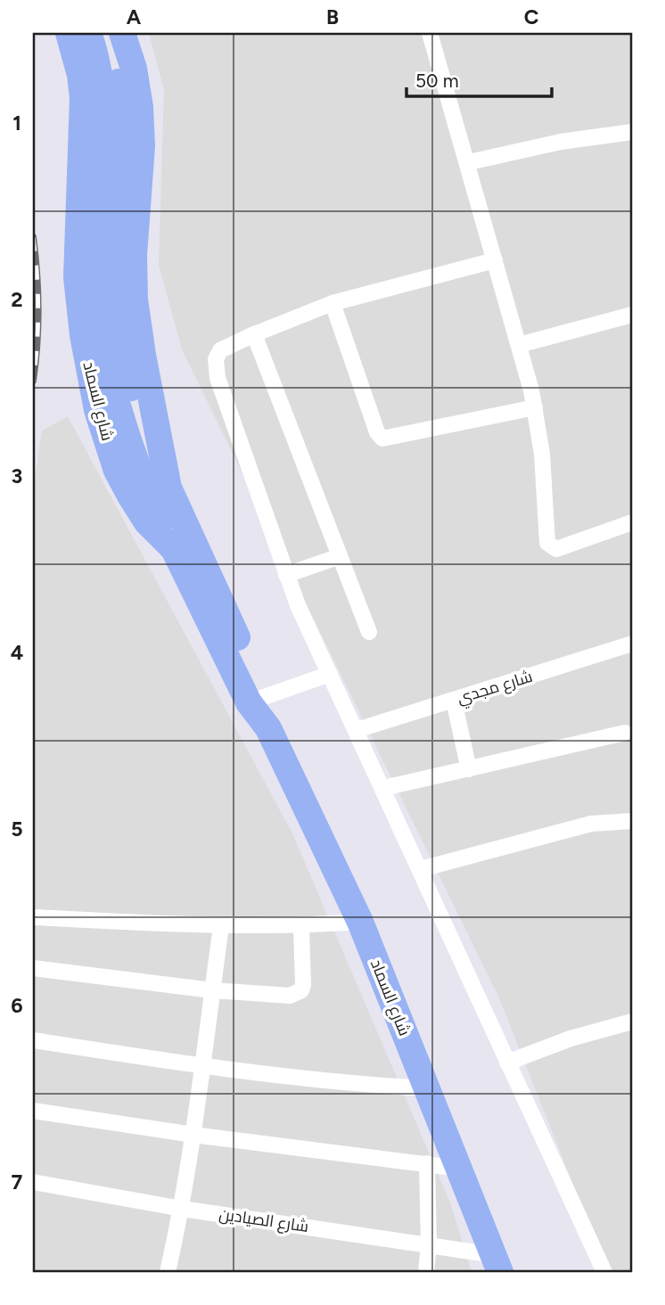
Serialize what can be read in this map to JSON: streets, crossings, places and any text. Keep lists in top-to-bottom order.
{
  "streets": {
    "highway": ["شارع السماد"],
    "street": ["شارع مجدي", "شارع الصيادين"]
  },
  "crossings": [
    ["شارع السماد", "شارع الصيادين"]
  ],
  "scale_bar": "50 m",
  "grid": {
    "columns": ["A", "B", "C"],
    "rows": [
      "1",
      "2",
      "3",
      "4",
      "5",
      "6",
      "7"
    ]
  }
}
